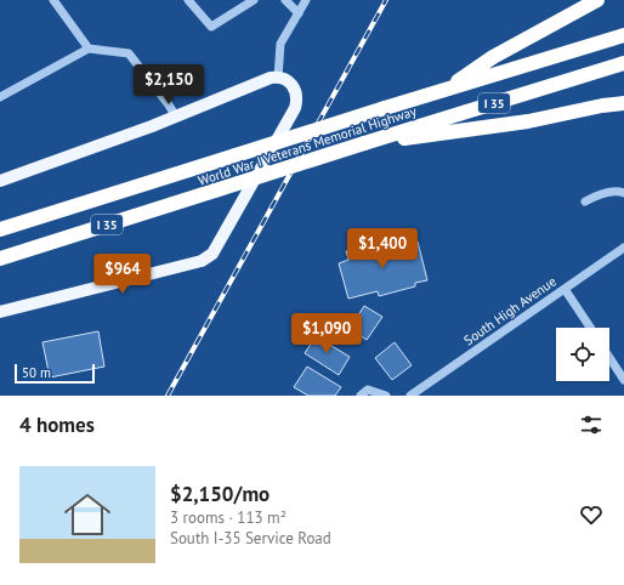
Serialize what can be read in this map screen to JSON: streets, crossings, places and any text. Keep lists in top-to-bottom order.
{
  "streets": {
    "highway": ["I 35", "World War I Veterans Memorial Highway"],
    "street": ["South High Avenue"]
  },
  "scale_bar": "50 m",
  "page": {
    "price": [
      "$2,150",
      "$1,400",
      "$964",
      "$1,090"
    ],
    "scale": "50 m",
    "heading": "4 homes",
    "list": [
      {
        "name": "$2,150/mo",
        "note": "3 rooms · 113 m² · South I-35 Service Road"
      }
    ]
  }
}
